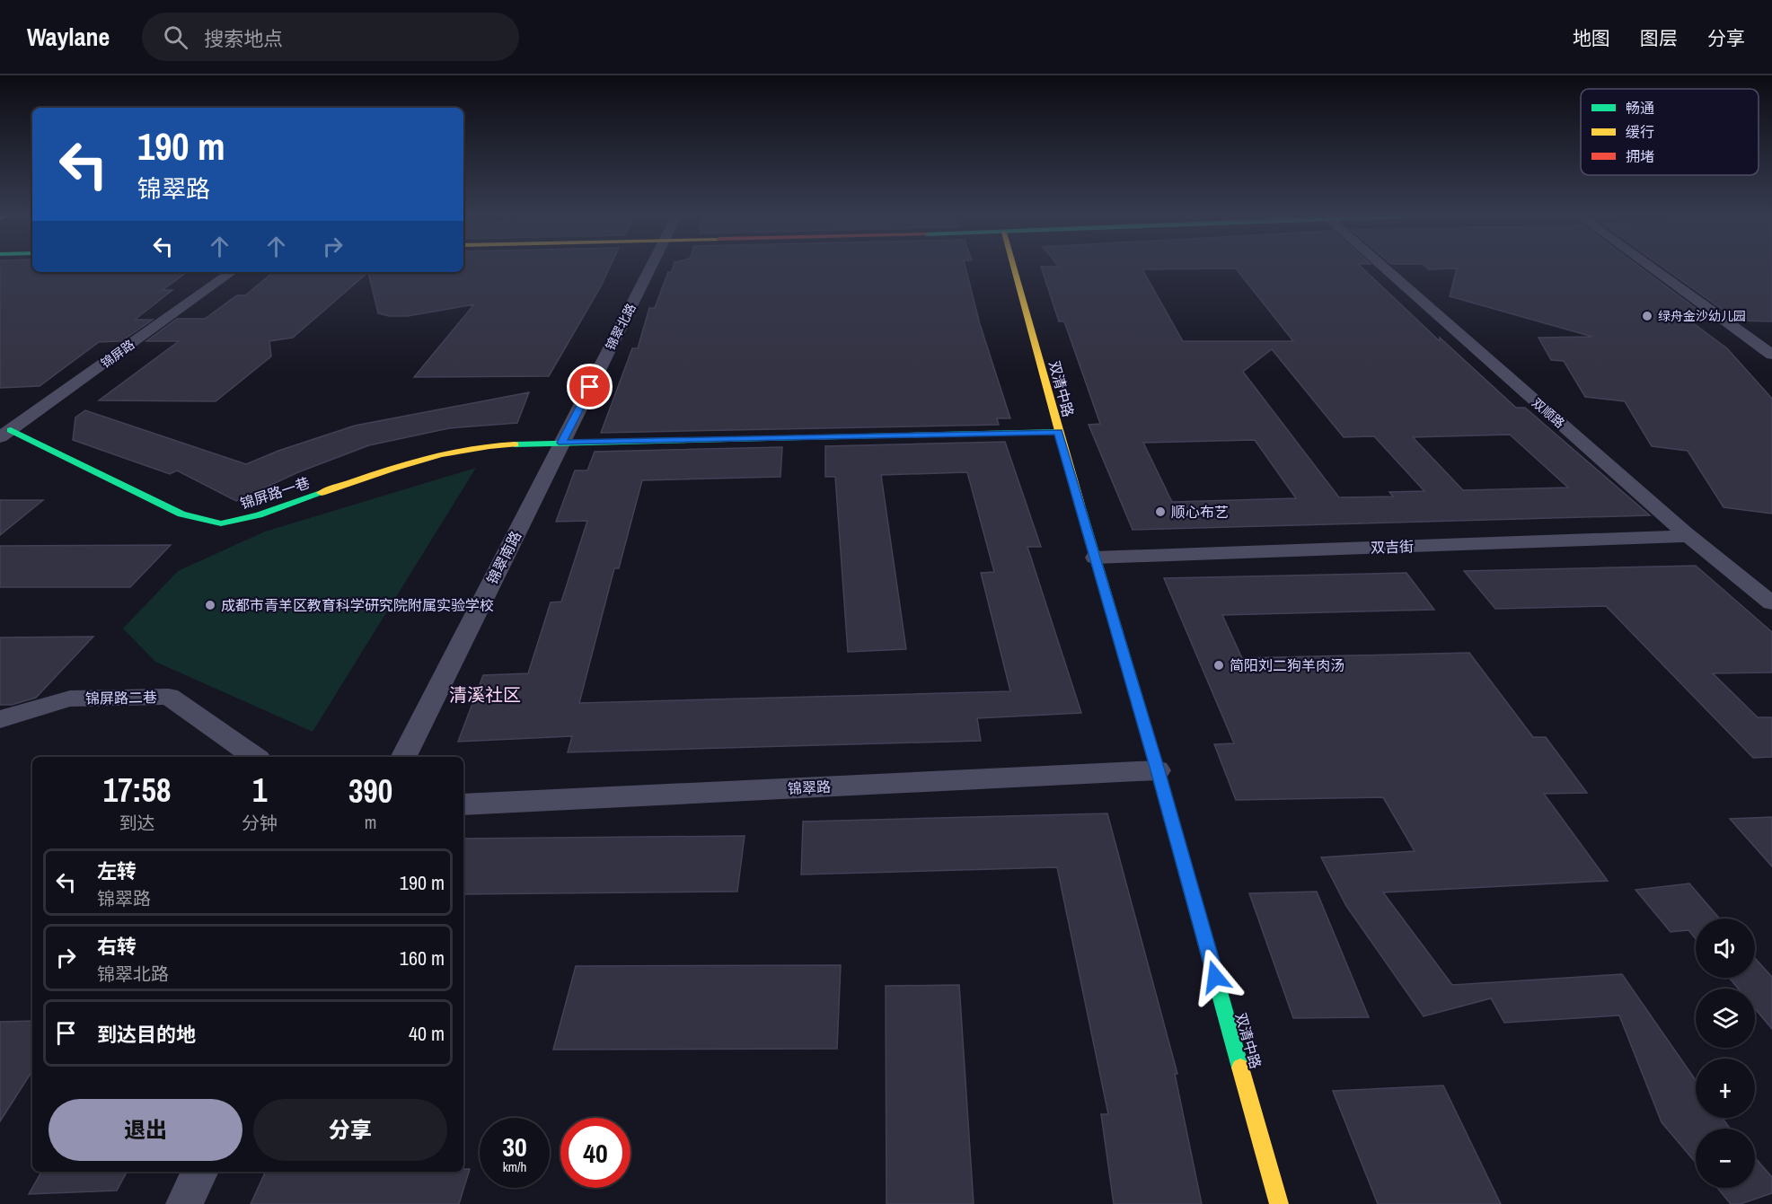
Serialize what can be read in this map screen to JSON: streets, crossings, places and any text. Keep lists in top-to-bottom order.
{
  "streets": {
    "street": [
      "锦翠北路",
      "锦屏路",
      "双清中路",
      "双顺路",
      "锦屏路一巷",
      "双吉街",
      "锦翠南路",
      "锦屏路二巷",
      "锦翠路"
    ]
  },
  "crossings": [
    ["锦翠北路", "锦屏路一巷"],
    ["锦翠北路", "锦翠南路"],
    ["锦屏路", "锦屏路一巷"],
    ["双清中路", "双吉街"],
    ["双清中路", "锦翠路"],
    ["双顺路", "双吉街"],
    ["锦屏路一巷", "锦翠南路"]
  ],
  "districts": ["清溪社区"],
  "places": [
    "绿舟金沙幼儿园",
    "顺心布艺",
    "成都市青羊区教育科学研究院附属实验学校",
    "简阳刘二狗羊肉汤"
  ],
  "legend": ["畅通", "缓行", "拥堵"],
  "page": {
    "header": "Waylane",
    "search": "搜索地点",
    "nav": ["地图", "图层", "分享"],
    "turn": ["190 m", "锦翠路"],
    "eta": [
      "17:58",
      "到达",
      "1",
      "分钟",
      "390",
      "m"
    ],
    "list": [
      {
        "name": "左转",
        "note": "锦翠路",
        "value": "190 m"
      },
      {
        "name": "右转",
        "note": "锦翠北路",
        "value": "160 m"
      },
      {
        "name": "到达目的地",
        "value": "40 m"
      }
    ],
    "map_buttons": ["+", "−"],
    "buttons": ["退出", "分享"],
    "speed": "30 km/h",
    "limit": "40"
  }
}
